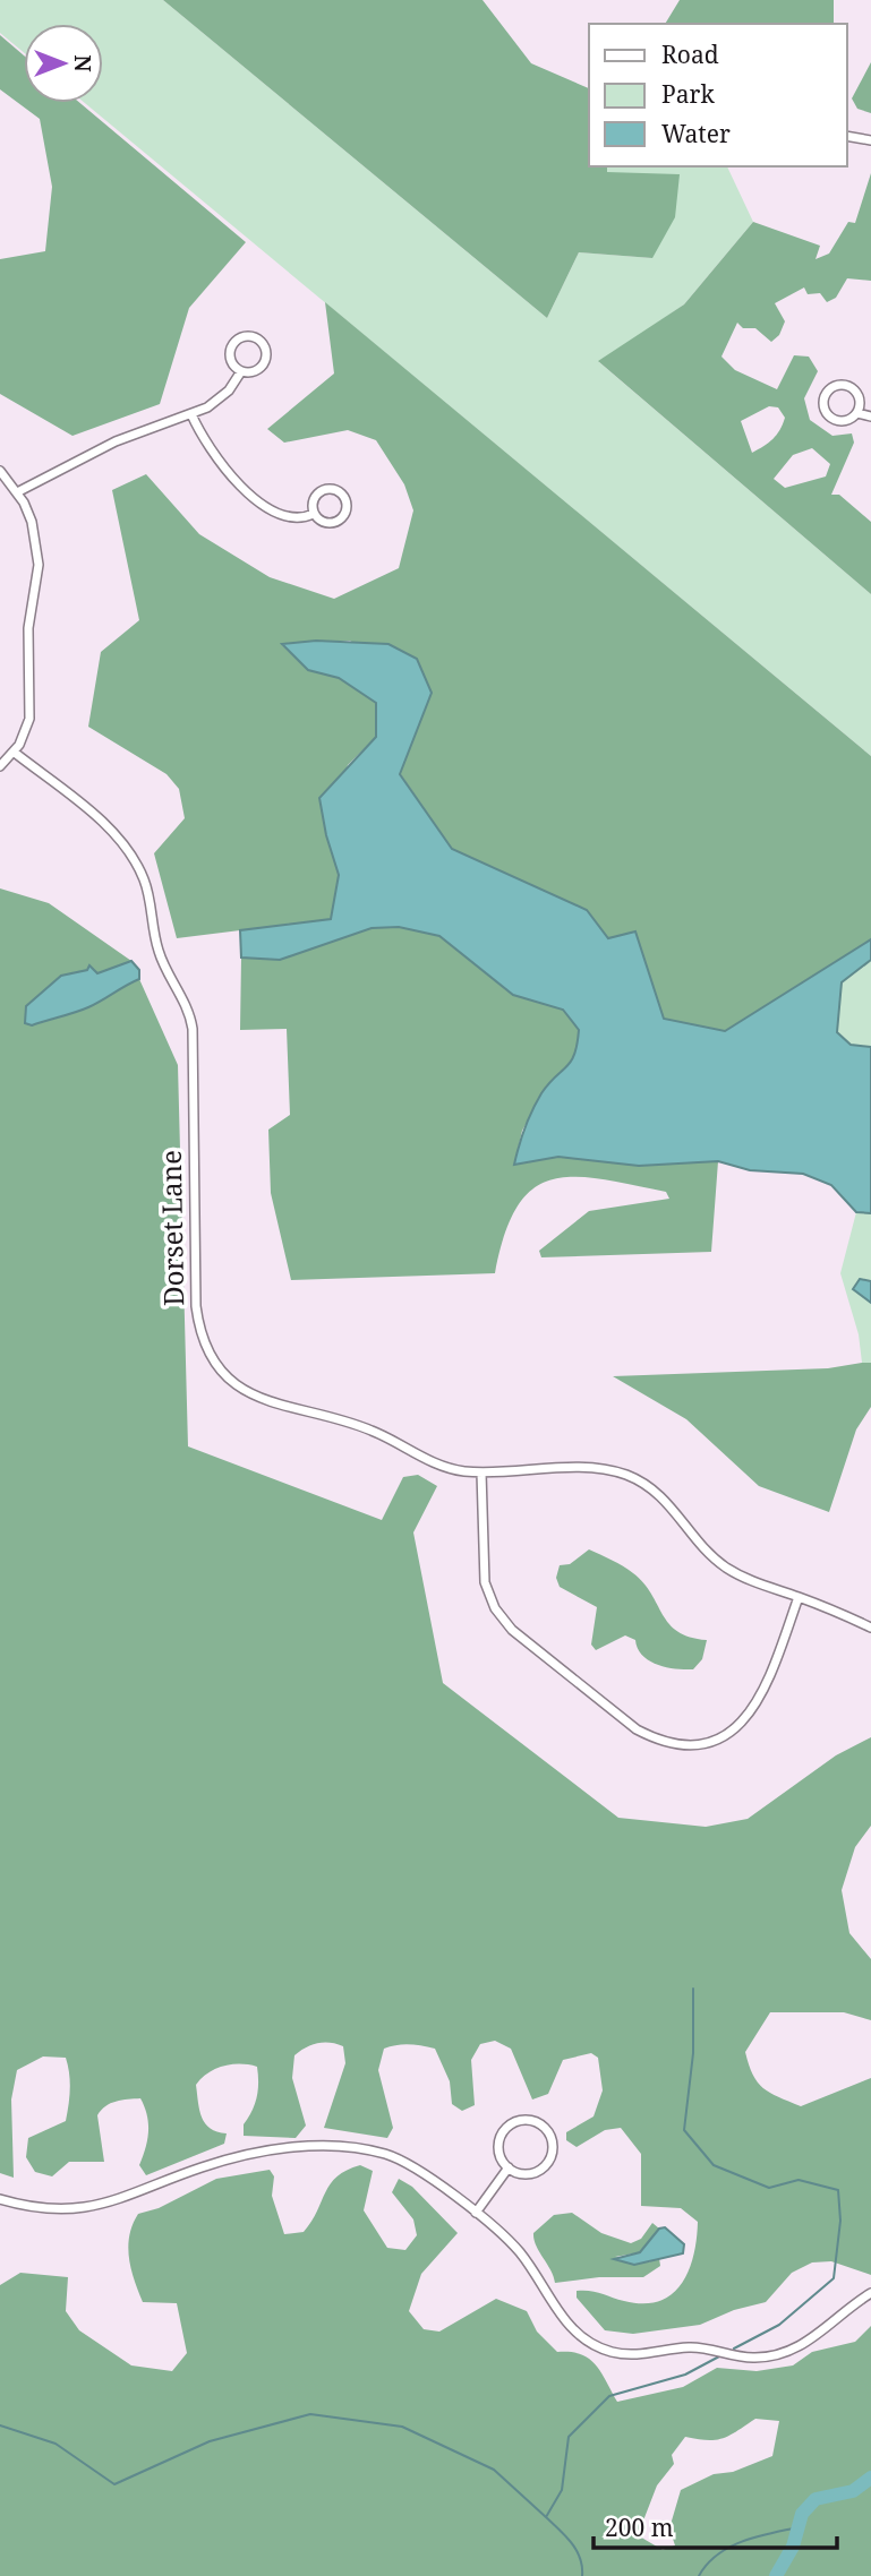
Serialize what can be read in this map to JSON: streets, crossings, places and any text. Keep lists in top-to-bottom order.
{
  "streets": {
    "street": ["Dorset Lane"]
  },
  "legend": ["Road", "Park", "Water"],
  "scale_bar": "200 m",
  "north": "right"
}
